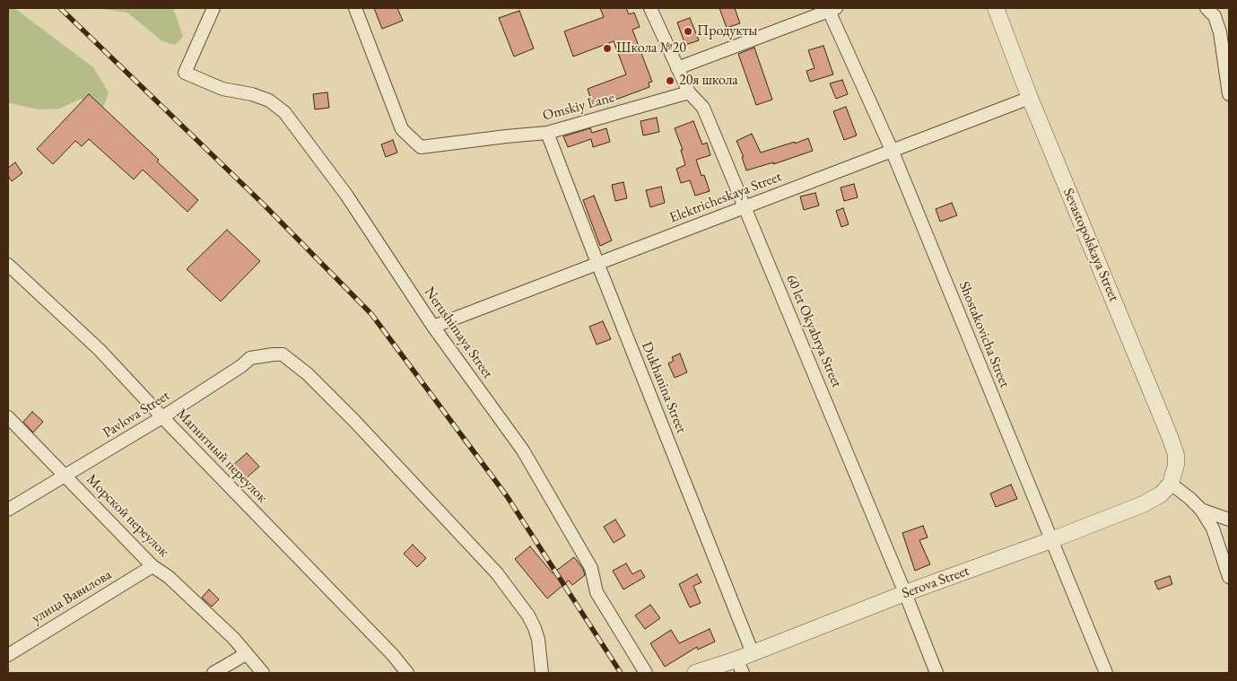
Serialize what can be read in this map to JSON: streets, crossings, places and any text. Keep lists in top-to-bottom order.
{
  "streets": {
    "street": [
      "Omskiy Lane",
      "Elektricheskaya Street",
      "Sevastopolskaya Street",
      "60 let Okyabrya Street",
      "Nerushimaya Street",
      "Shostakovicha Street",
      "Dukhanina Street",
      "Pavlova Street",
      "Магнитный переулок",
      "Морской переулок",
      "Serova Street",
      "улица Вавилова"
    ]
  },
  "crossings": [
    ["Omskiy Lane", "60 let Okyabrya Street"],
    ["Omskiy Lane", "Dukhanina Street"],
    ["Elektricheskaya Street", "Sevastopolskaya Street"],
    ["Elektricheskaya Street", "60 let Okyabrya Street"],
    ["Elektricheskaya Street", "Nerushimaya Street"],
    ["Elektricheskaya Street", "Shostakovicha Street"],
    ["Elektricheskaya Street", "Dukhanina Street"],
    ["Sevastopolskaya Street", "Serova Street"],
    ["60 let Okyabrya Street", "Serova Street"],
    ["Shostakovicha Street", "Serova Street"],
    ["Dukhanina Street", "Serova Street"],
    ["Pavlova Street", "Магнитный переулок"],
    ["Pavlova Street", "Морской переулок"],
    ["Морской переулок", "улица Вавилова"]
  ],
  "places": ["Продукты", "Школа №20", "20я школа"]
}
